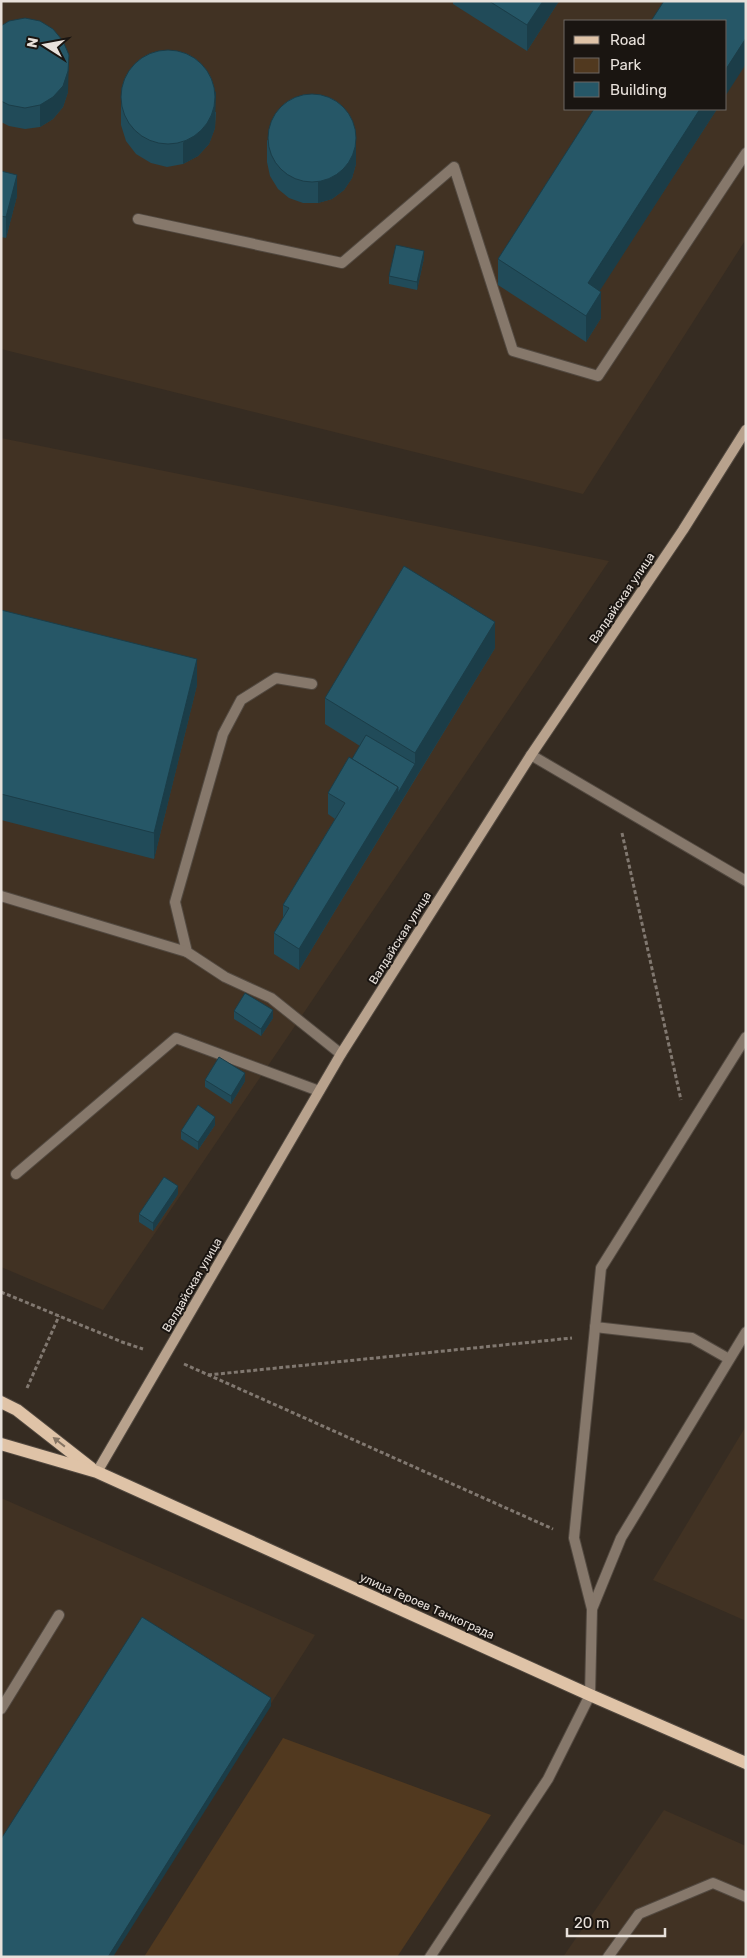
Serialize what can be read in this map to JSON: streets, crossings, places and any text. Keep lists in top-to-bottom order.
{
  "streets": {
    "main road": ["улица Героев Танкограда"],
    "street": ["Валдайская улица"]
  },
  "crossings": [
    ["Валдайская улица", "улица Героев Танкограда"]
  ],
  "legend": ["Road", "Park", "Building"],
  "scale_bar": "20 m",
  "north": "left"
}
